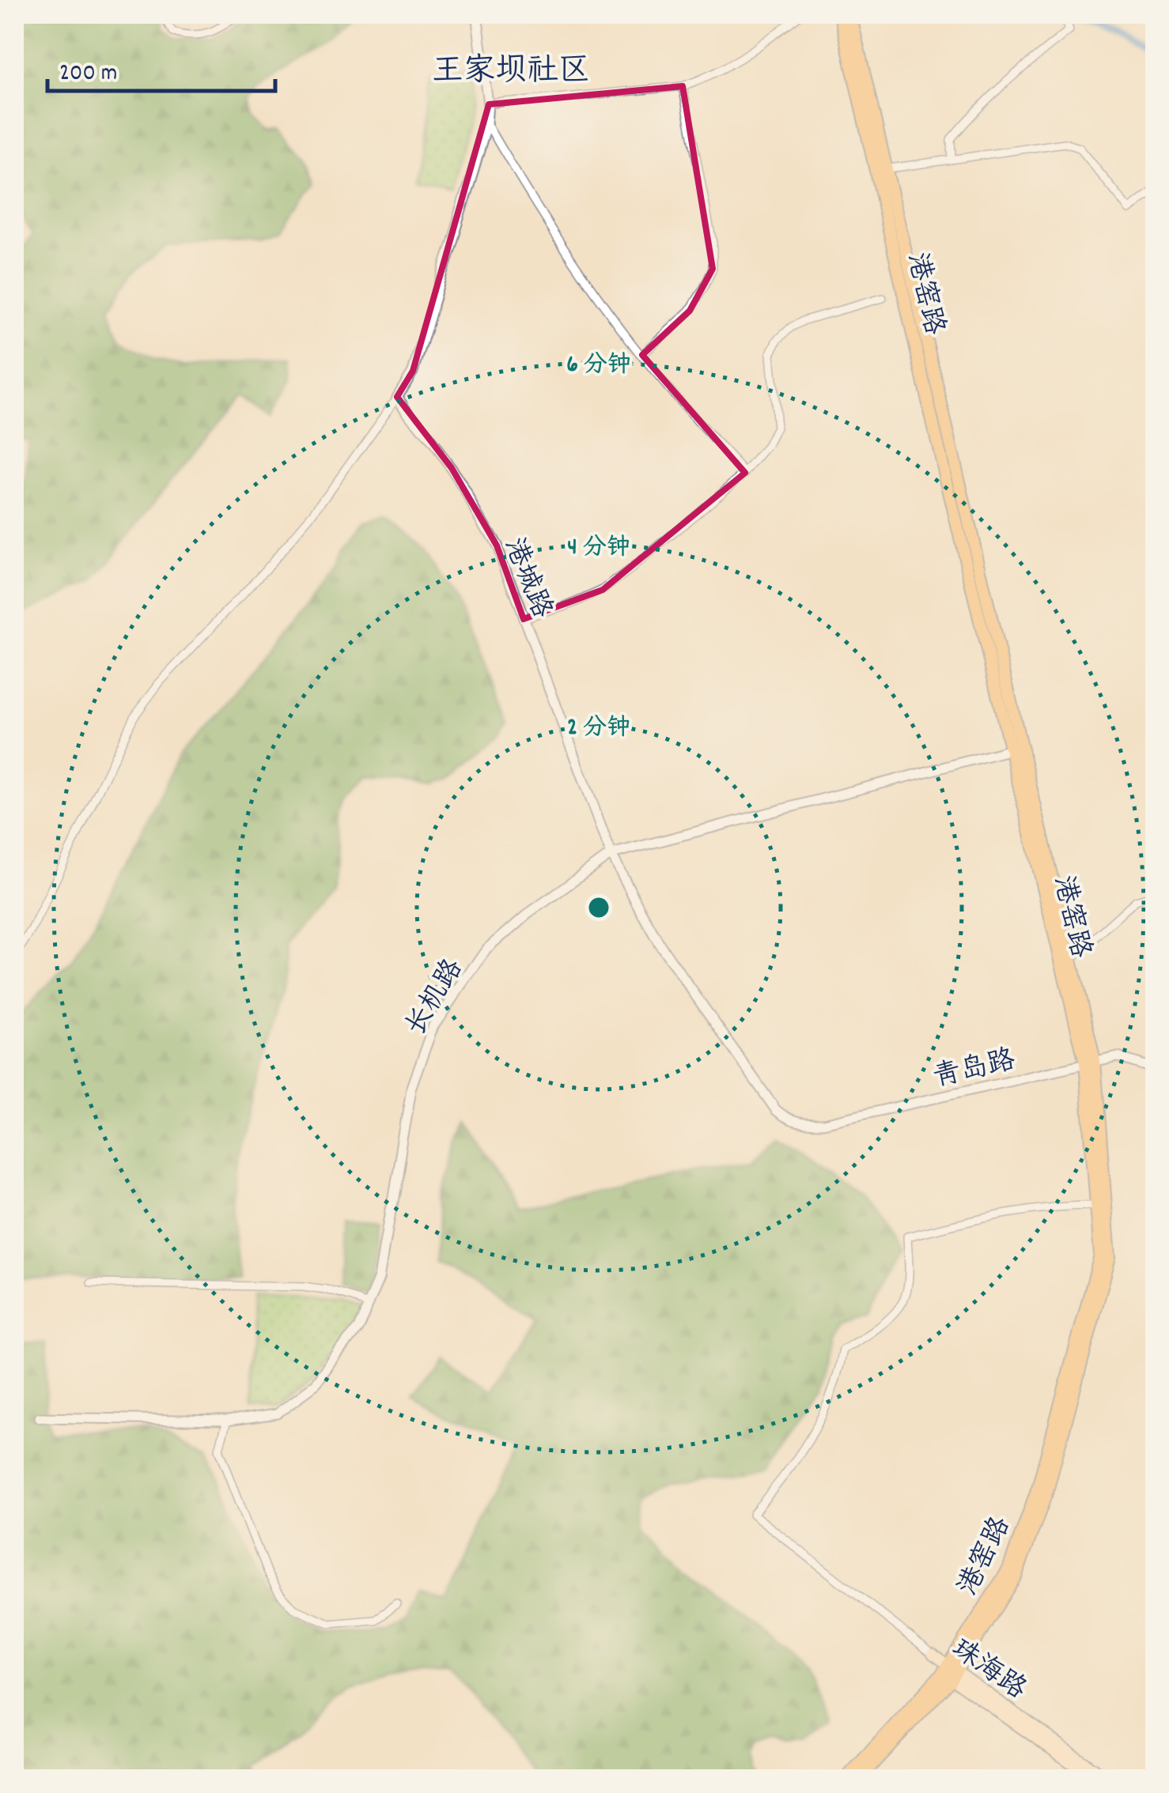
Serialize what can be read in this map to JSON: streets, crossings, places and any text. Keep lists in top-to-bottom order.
{
  "streets": {
    "main road": ["港窑路", "珠海路"],
    "street": ["港城路", "长机路", "青岛路"]
  },
  "crossings": [
    ["港窑路", "长机路"],
    ["港窑路", "青岛路"],
    ["港窑路", "珠海路"],
    ["港城路", "长机路"],
    ["港城路", "青岛路"]
  ],
  "districts": ["王家坝社区"],
  "scale_bar": "200 m",
  "rings": ["6 分钟", "4 分钟", "2 分钟"]
}
